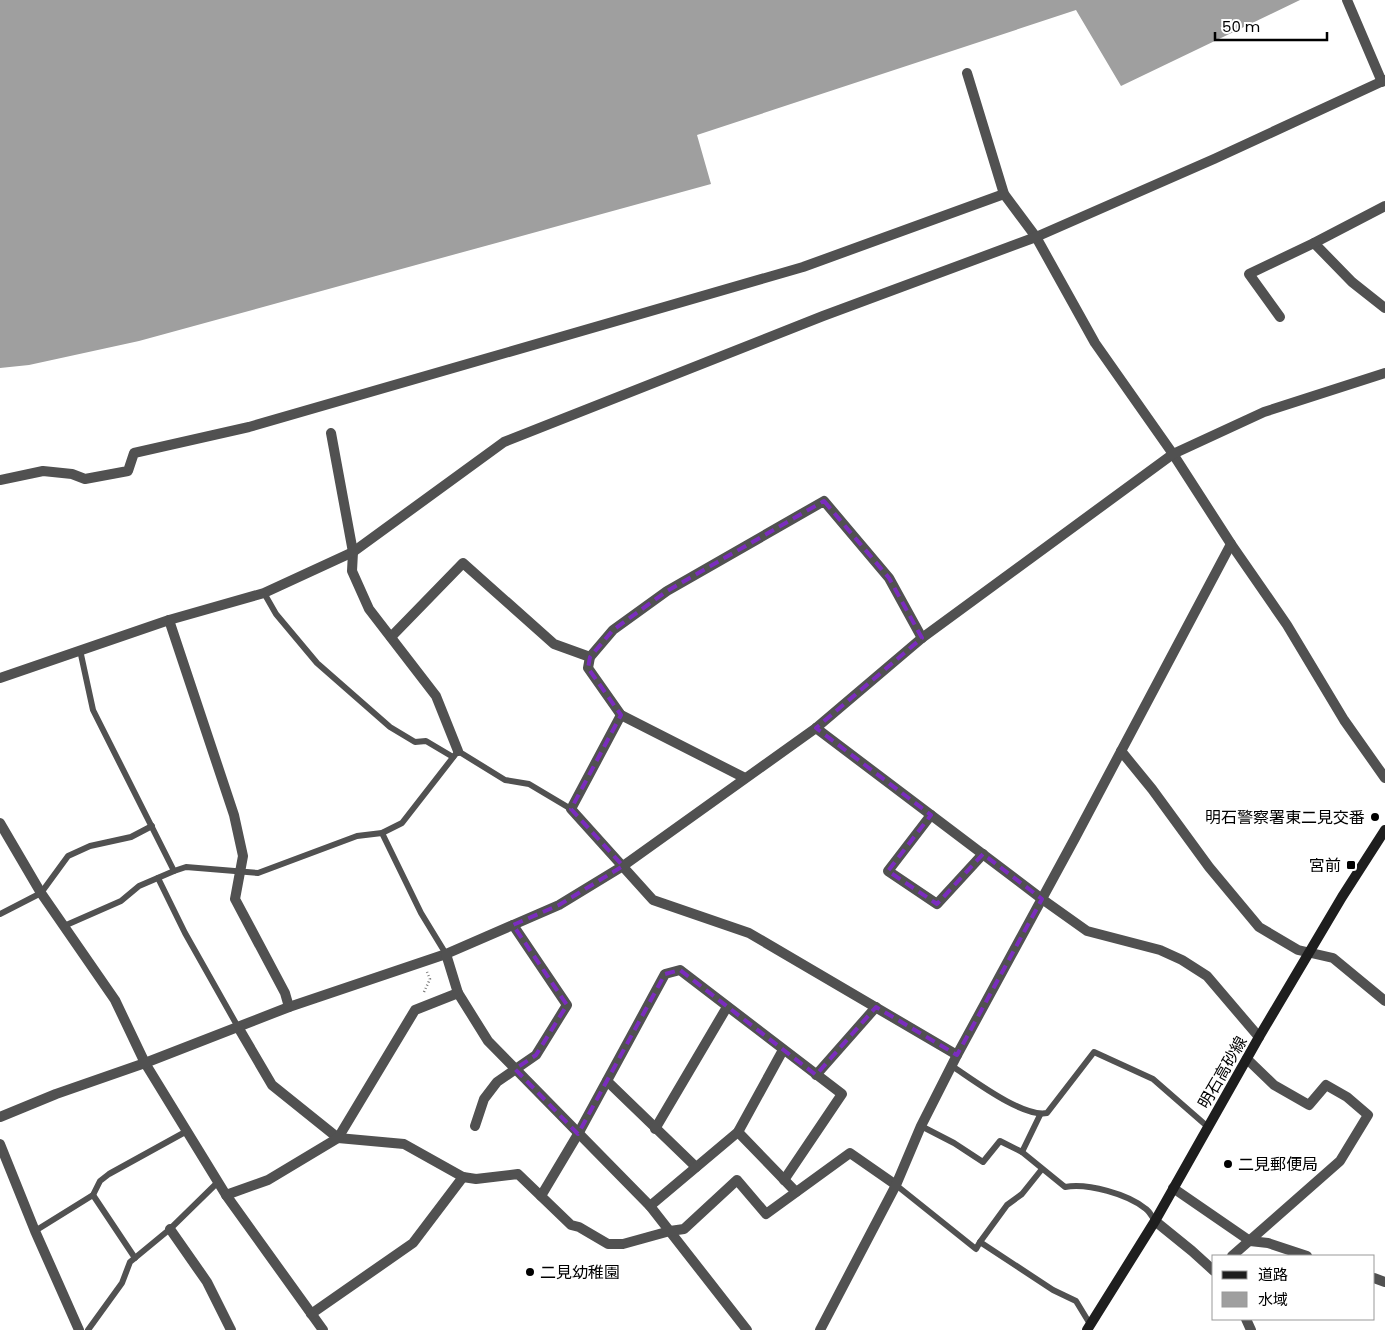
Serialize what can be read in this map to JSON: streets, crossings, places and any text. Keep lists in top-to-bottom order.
{
  "streets": {
    "main road": ["明石高砂線"]
  },
  "places": {
    "other": ["明石警察署東二見交番", "二見郵便局", "二見幼稚園"],
    "transit": ["宮前"]
  },
  "legend": ["道路", "水域"],
  "scale_bar": "50 m"
}
